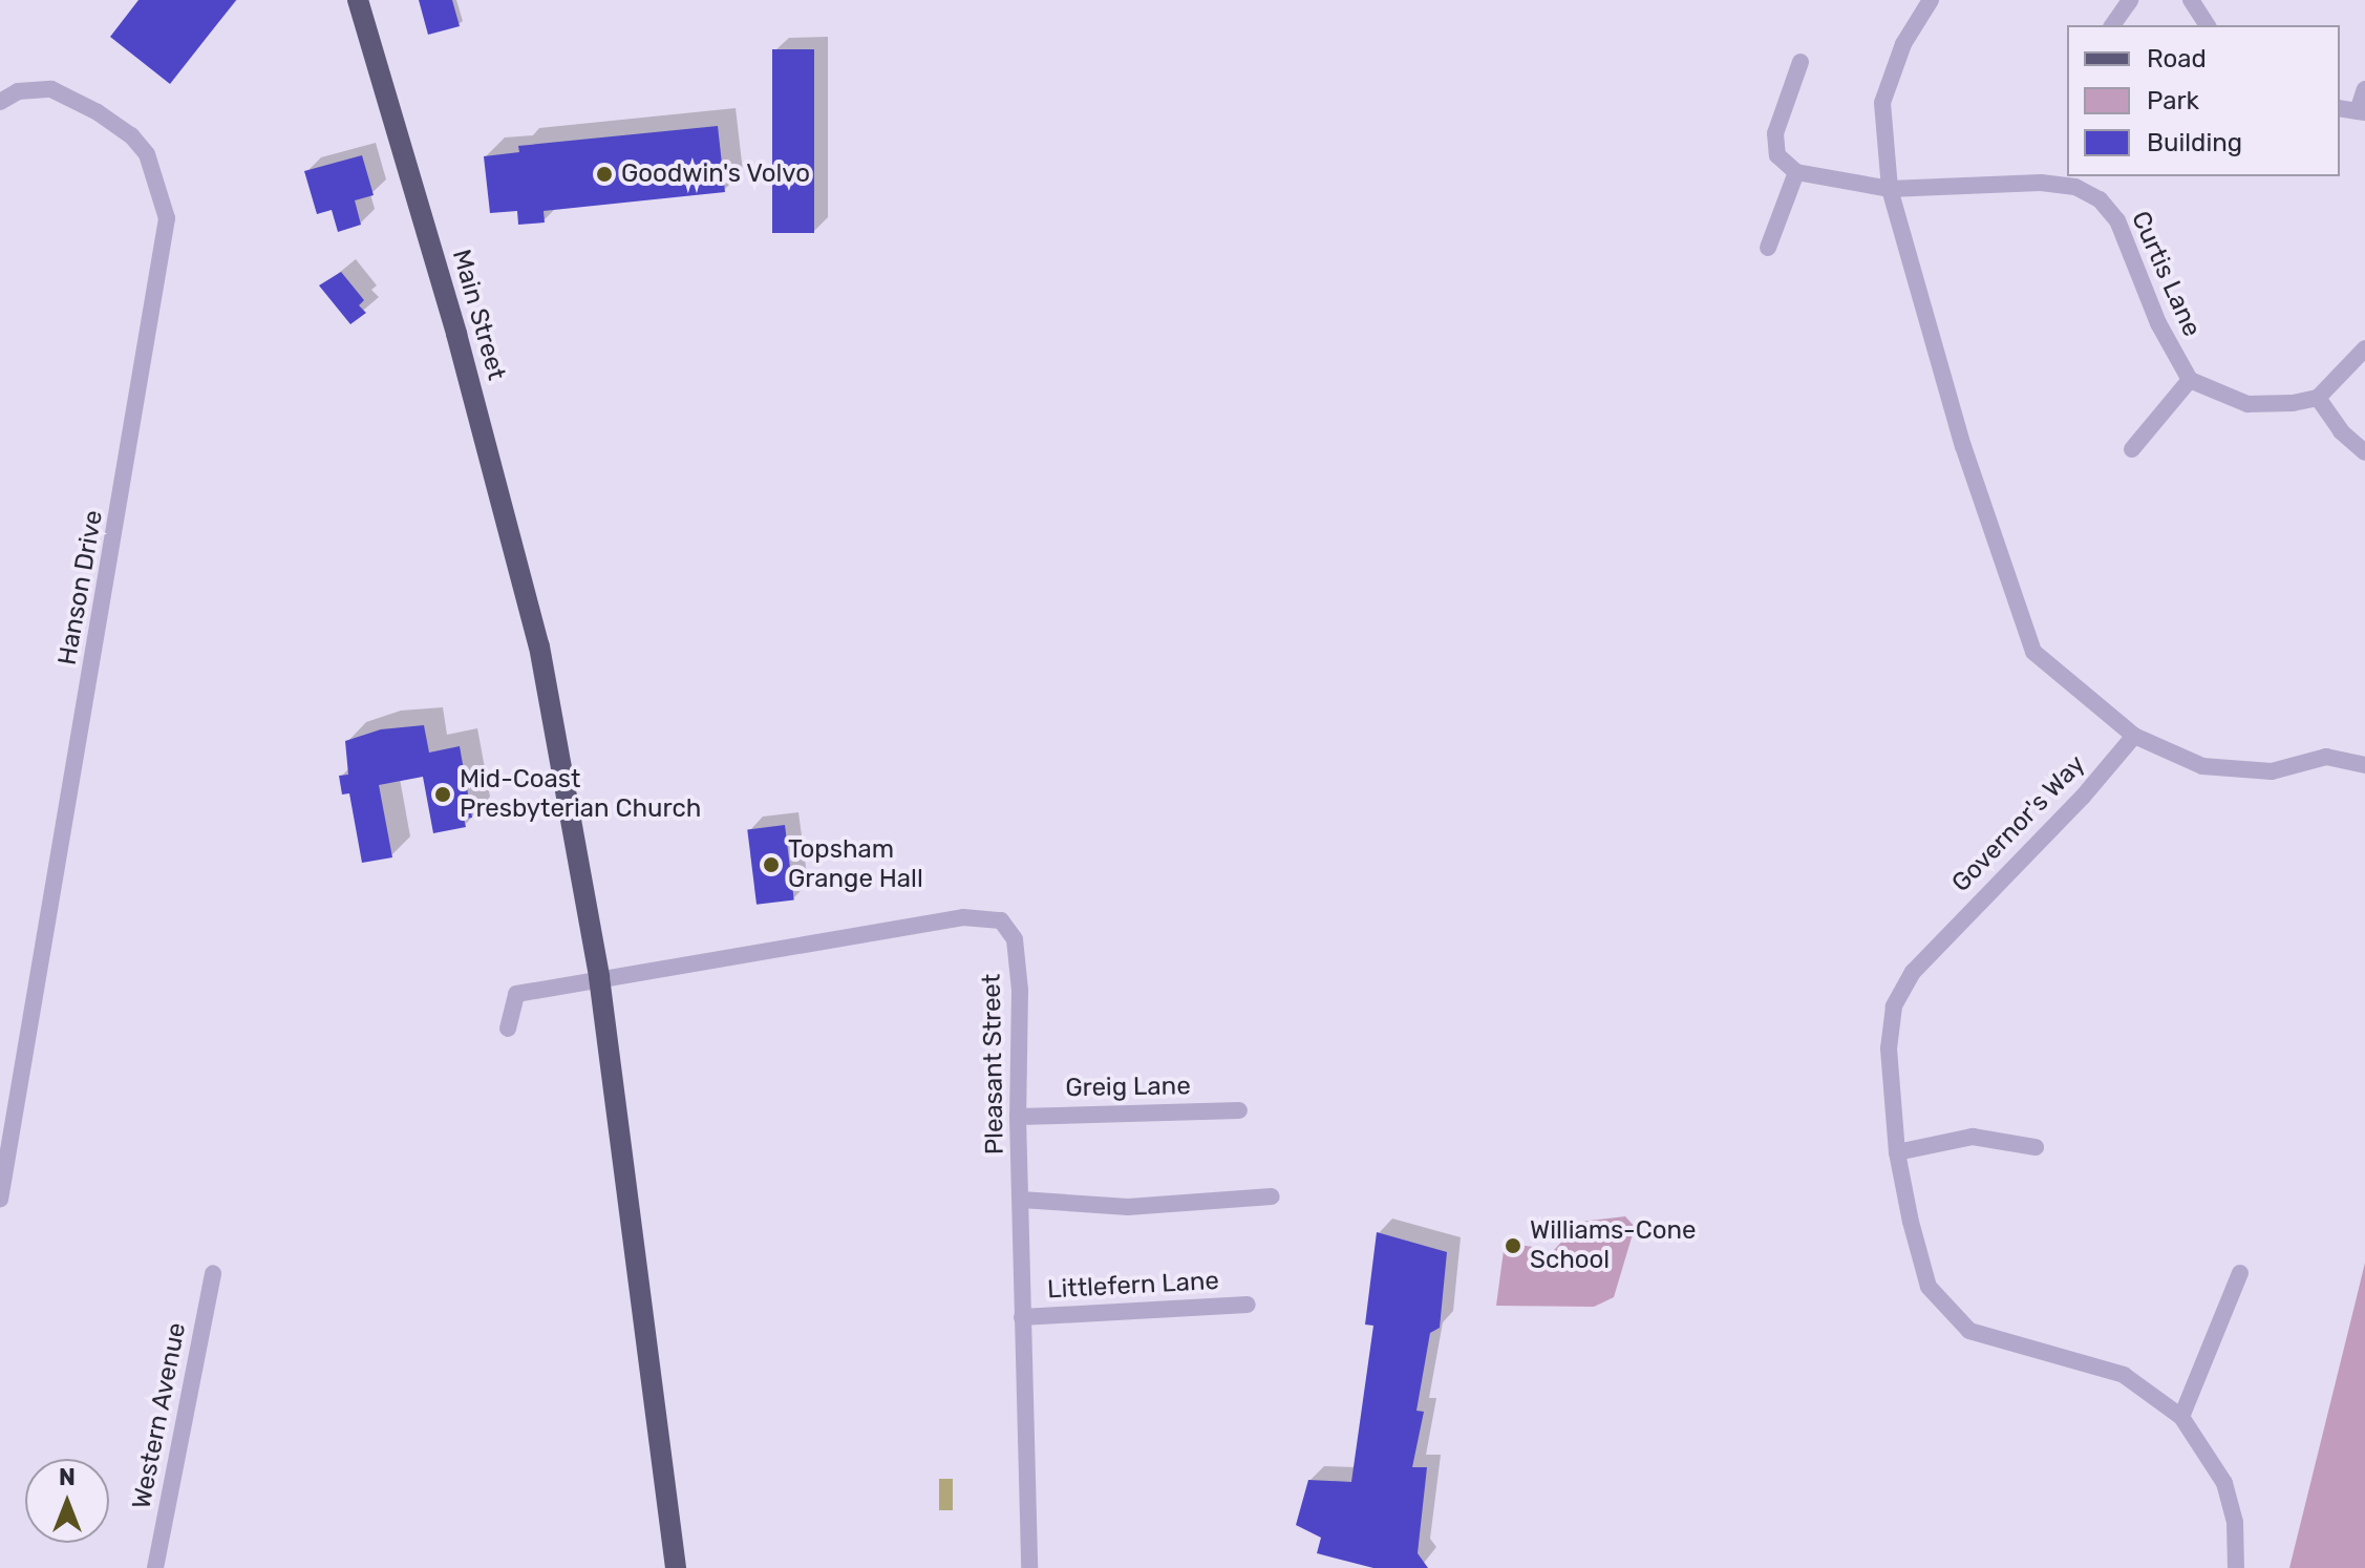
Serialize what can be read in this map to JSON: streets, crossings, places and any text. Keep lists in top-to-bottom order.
{
  "streets": {
    "main road": ["Main Street"],
    "street": [
      "Curtis Lane",
      "Hanson Drive",
      "Governor's Way",
      "Pleasant Street",
      "Greig Lane",
      "Littlefern Lane",
      "Western Avenue"
    ]
  },
  "crossings": [
    ["Main Street", "Pleasant Street"],
    ["Pleasant Street", "Greig Lane"],
    ["Pleasant Street", "Littlefern Lane"]
  ],
  "places": [
    "Goodwin's Volvo",
    "Mid-Coast Presbyterian Church",
    "Topsham Grange Hall",
    "Williams-Cone School"
  ],
  "legend": ["Road", "Park", "Building"],
  "north": "top"
}
